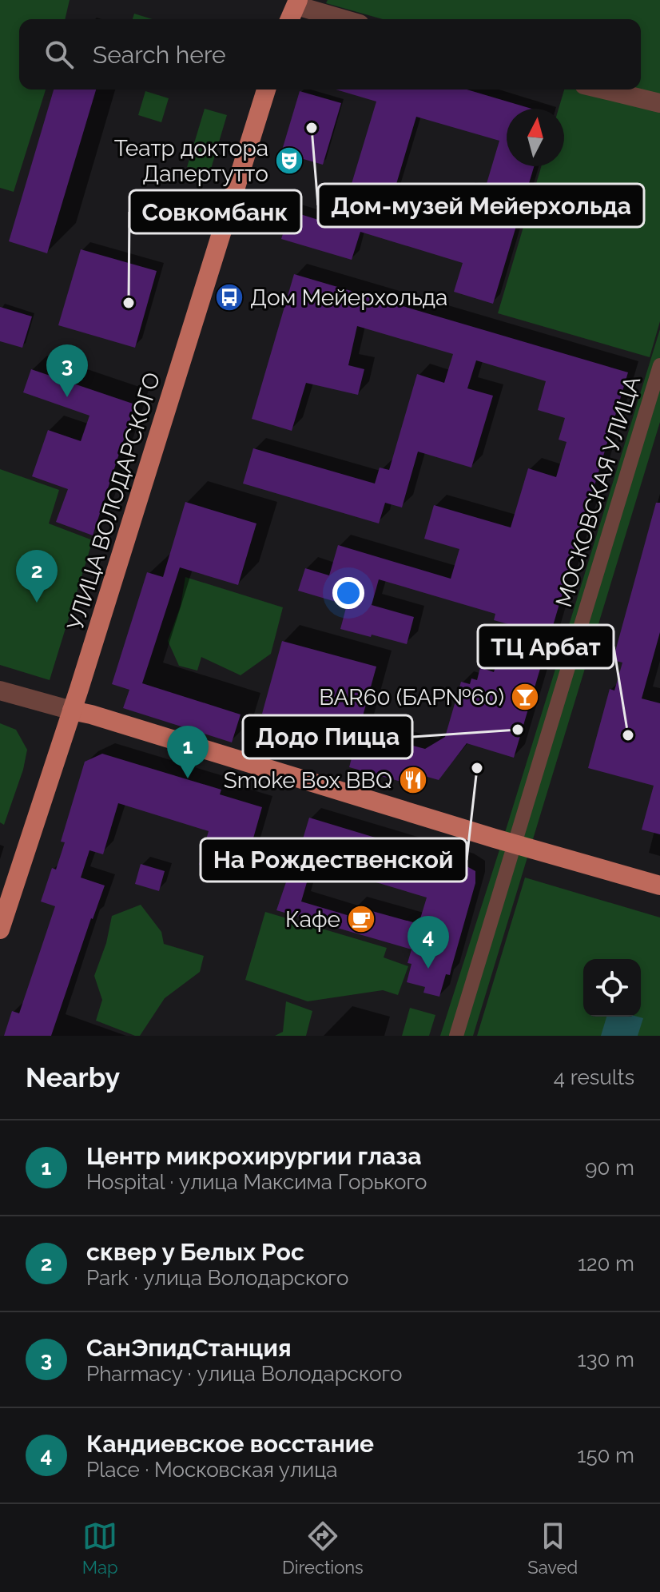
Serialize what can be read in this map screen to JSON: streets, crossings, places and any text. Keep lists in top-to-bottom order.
{
  "streets": {
    "main road": ["УЛИЦА ВОЛОДАРСКОГО"],
    "street": ["МОСКОВСКАЯ УЛИЦА"]
  },
  "places": {
    "other": [
      "Дом-музей Мейерхольда",
      "Совкомбанк",
      "Додо Пицца",
      "ТЦ Арбат",
      "На Рождественской"
    ],
    "theatre": ["Театр доктора Дапертутто"],
    "bus stop": ["Дом Мейерхольда"],
    "bar": ["BAR60 (БАР№60)"],
    "restaurant": ["Smoke Box BBQ"],
    "cafe": ["Кафе"]
  },
  "north": "top",
  "page": {
    "search": "Search here",
    "pins": [
      "3",
      "2",
      "1",
      "4"
    ],
    "heading": ["Nearby", "4 results"],
    "list": [
      {
        "mark": "1",
        "name": "Центр микрохирургии глаза",
        "note": "Hospital · улица Максима Горького",
        "value": "90 m"
      },
      {
        "mark": "2",
        "name": "сквер у Белых Рос",
        "note": "Park · улица Володарского",
        "value": "120 m"
      },
      {
        "mark": "3",
        "name": "СанЭпидСтанция",
        "note": "Pharmacy · улица Володарского",
        "value": "130 m"
      },
      {
        "mark": "4",
        "name": "Кандиевское восстание",
        "note": "Place · Московская улица",
        "value": "150 m"
      }
    ],
    "nav": ["Map", "Directions", "Saved"]
  }
}
